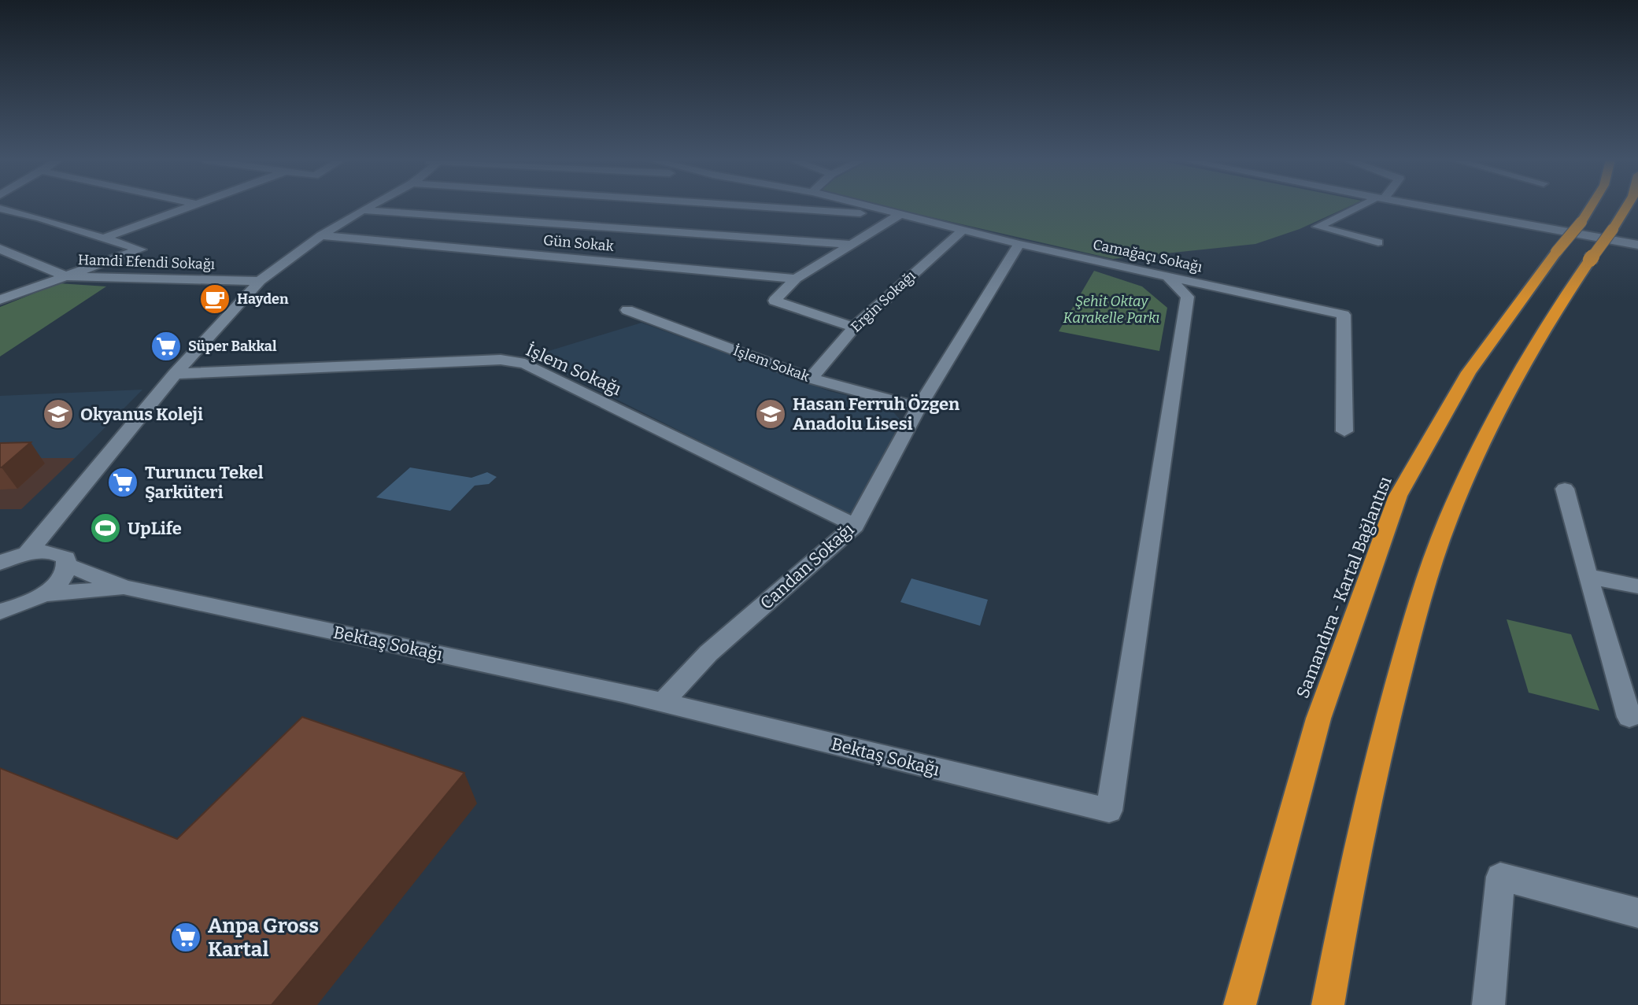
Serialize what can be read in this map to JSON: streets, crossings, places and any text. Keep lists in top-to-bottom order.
{
  "streets": {
    "highway": ["Samandıra - Kartal Bağlantısı"],
    "street": [
      "Gün Sokak",
      "Camağaçı Sokağı",
      "Hamdi Efendi Sokağı",
      "Ergin Sokağı",
      "İşlem Sokak",
      "İşlem Sokağı",
      "Candan Sokağı",
      "Bektaş Sokağı"
    ]
  },
  "crossings": [
    ["Camağaçı Sokağı", "Ergin Sokağı"],
    ["Camağaçı Sokağı", "Candan Sokağı"],
    ["Camağaçı Sokağı", "Bektaş Sokağı"],
    ["Ergin Sokağı", "İşlem Sokak"],
    ["İşlem Sokak", "Candan Sokağı"],
    ["İşlem Sokağı", "Candan Sokağı"],
    ["Candan Sokağı", "Bektaş Sokağı"]
  ],
  "parks": ["Şehit Oktay Karakelle Parkı"],
  "places": {
    "cafe": ["Hayden"],
    "supermarket": ["Süper Bakkal", "Turuncu Tekel Şarküteri", "Anpa Gross Kartal"],
    "school or university": ["Okyanus Koleji", "Hasan Ferruh Özgen Anadolu Lisesi"],
    "sports": ["UpLife"]
  }
}
